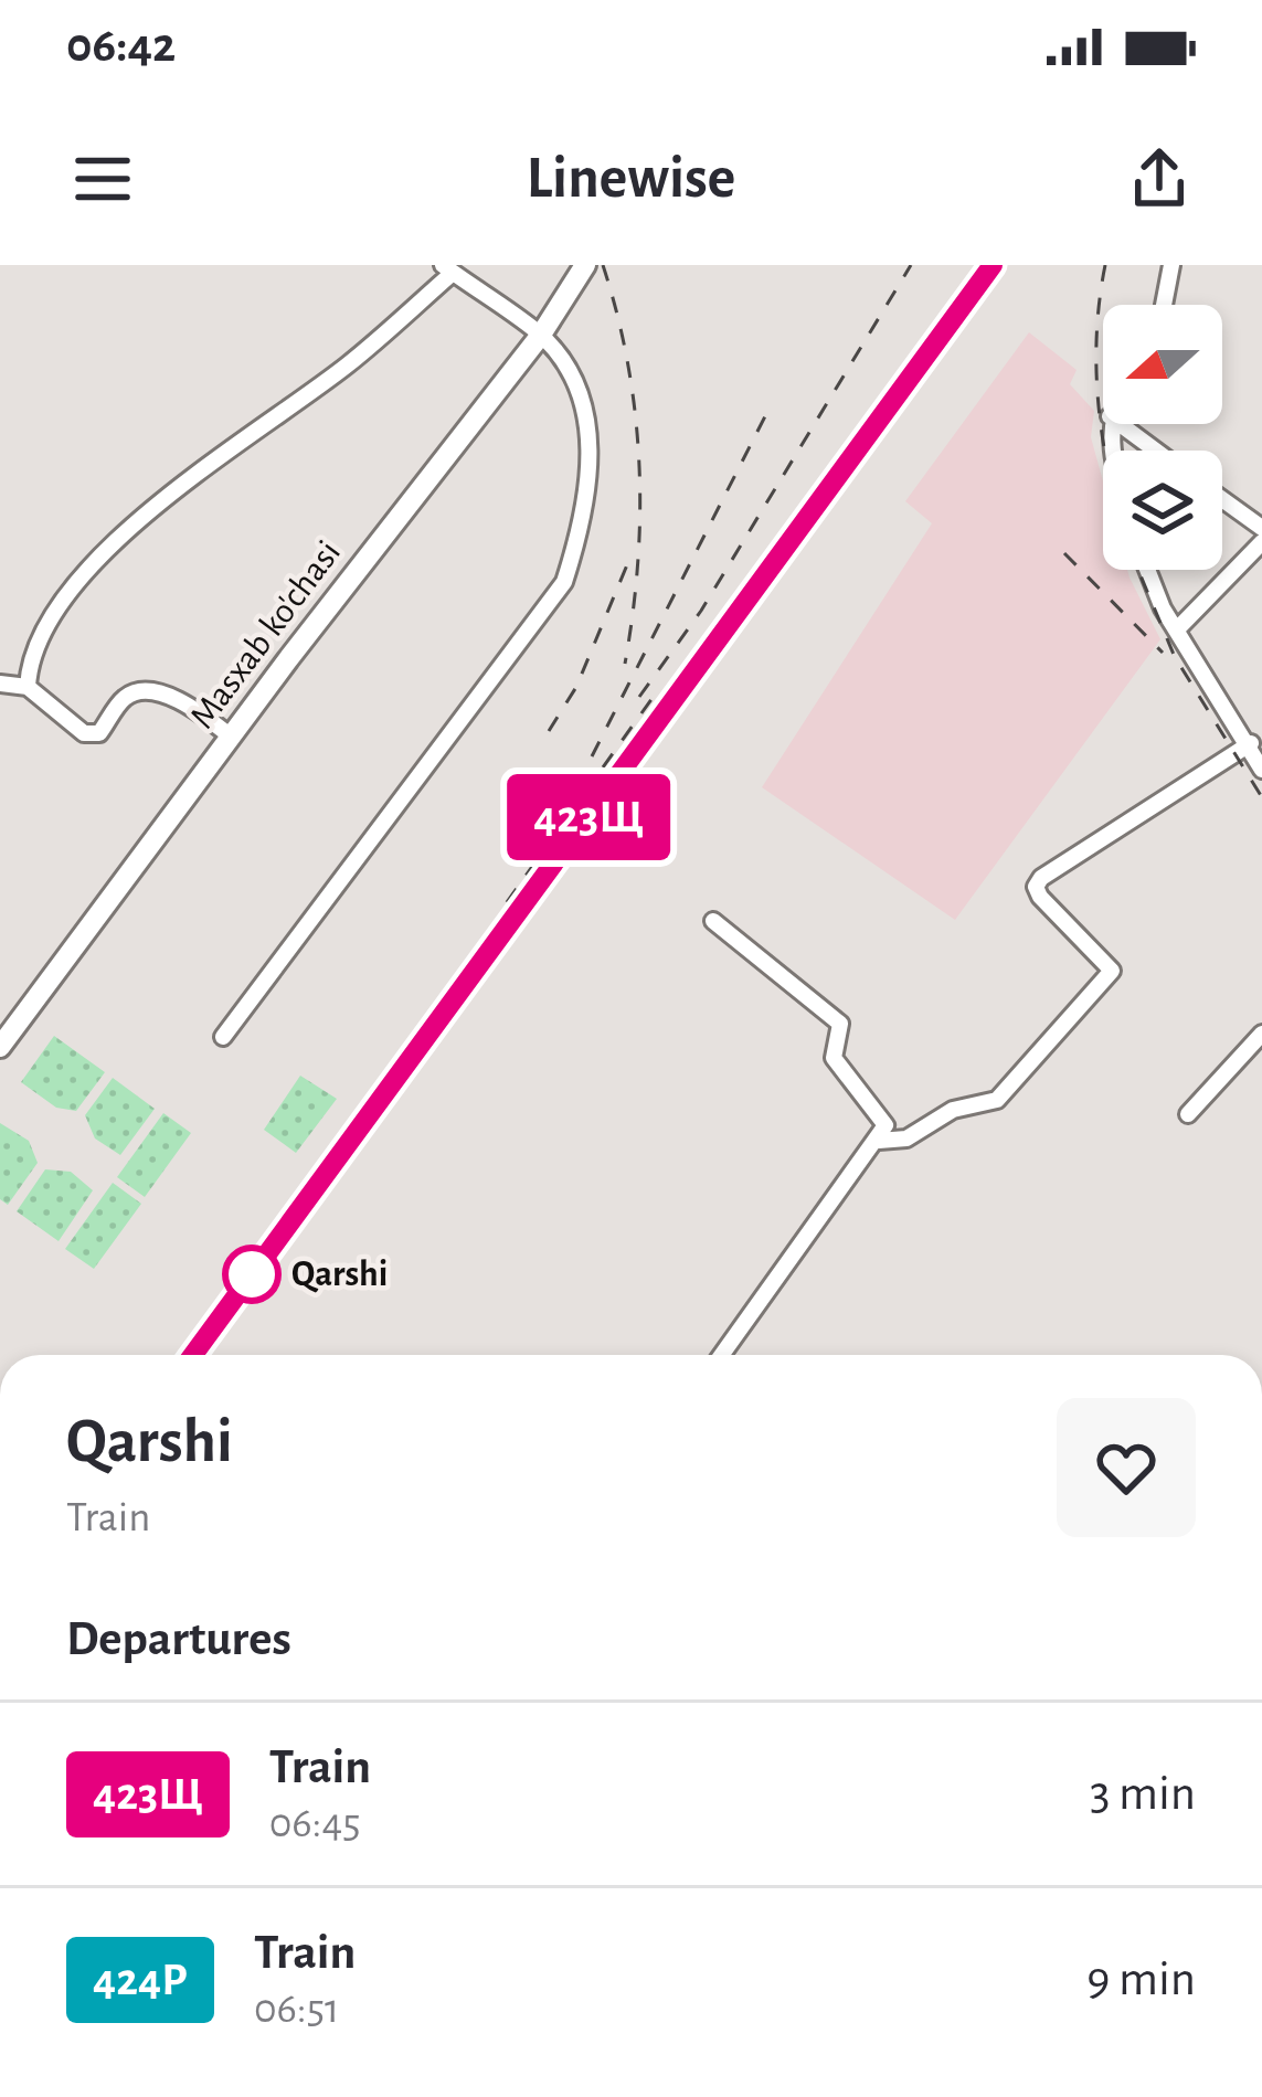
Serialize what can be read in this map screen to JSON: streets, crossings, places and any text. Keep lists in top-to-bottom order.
{
  "streets": {
    "main road": ["Masxab ko'chasi"]
  },
  "places": ["Qarshi"],
  "north": "left",
  "page": {
    "status": "06:42",
    "header": "Linewise",
    "on_map": "423Щ",
    "heading": [
      ["Qarshi", "Train"],
      "Departures"
    ],
    "list": [
      {
        "mark": "423Щ",
        "name": "Train",
        "note": "06:45",
        "value": "3 min"
      },
      {
        "mark": "424Р",
        "name": "Train",
        "note": "06:51",
        "value": "9 min"
      }
    ]
  }
}
